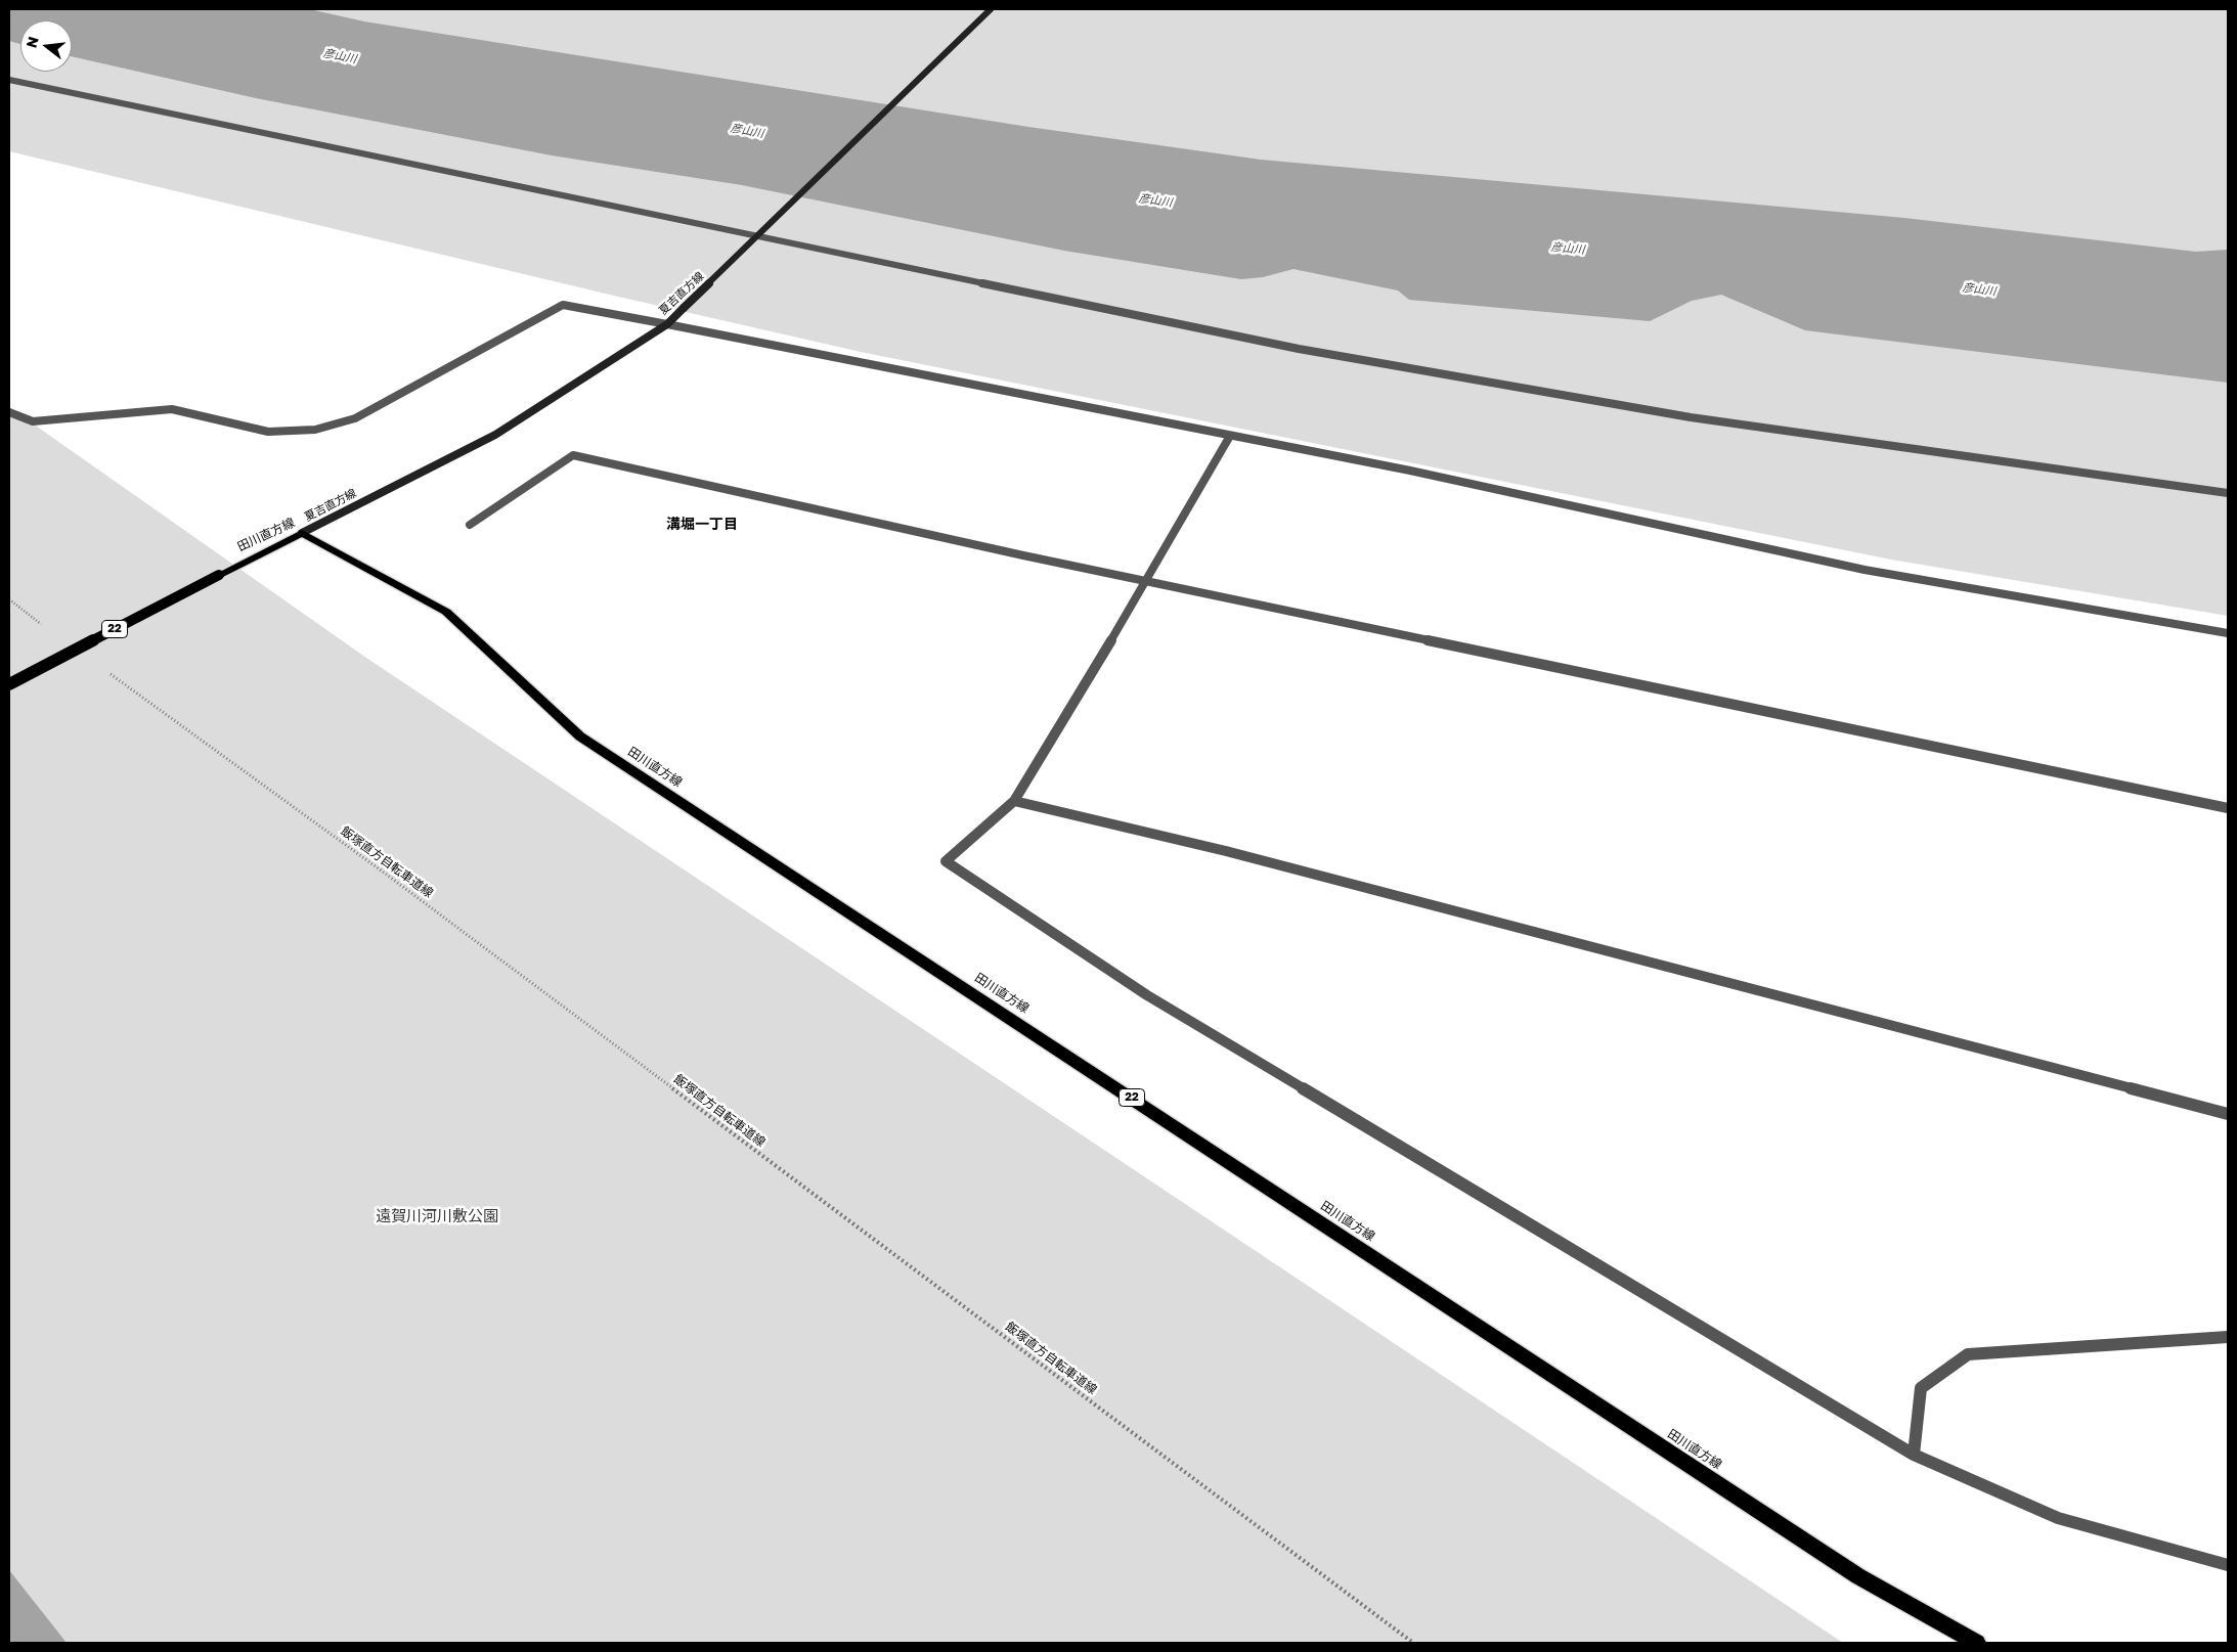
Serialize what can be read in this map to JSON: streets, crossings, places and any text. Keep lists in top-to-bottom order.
{
  "streets": {
    "main road": ["夏吉直方線", "田川直方線", "22"],
    "path": ["飯塚直方自転車道線"]
  },
  "crossings": [
    ["夏吉直方線", "田川直方線"]
  ],
  "districts": ["溝堀一丁目"],
  "water": ["彦山川"],
  "parks": ["遠賀川河川敷公園"],
  "north": "left"
}
